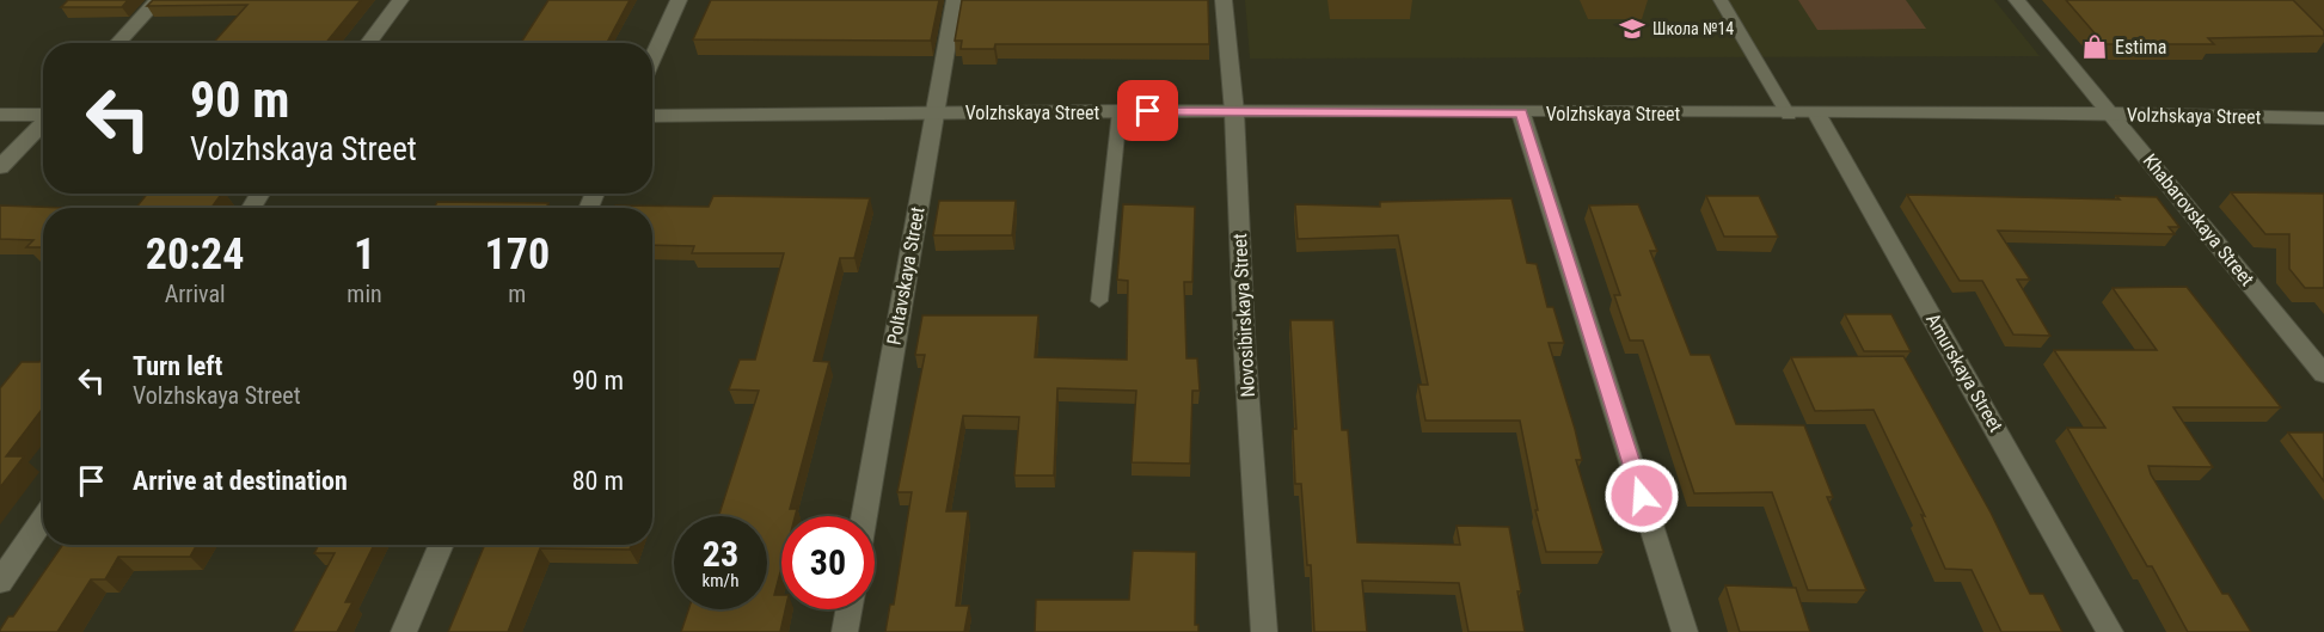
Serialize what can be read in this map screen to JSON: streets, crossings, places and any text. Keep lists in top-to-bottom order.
{
  "streets": {
    "street": [
      "Volzhskaya Street",
      "Khabarovskaya Street",
      "Poltavskaya Street",
      "Novosibirskaya Street",
      "Amurskaya Street"
    ]
  },
  "crossings": [
    ["Volzhskaya Street", "Khabarovskaya Street"],
    ["Volzhskaya Street", "Poltavskaya Street"],
    ["Volzhskaya Street", "Novosibirskaya Street"],
    ["Volzhskaya Street", "Amurskaya Street"]
  ],
  "places": {
    "school or university": ["Школа №14"],
    "shop": ["Estima"]
  },
  "page": {
    "turn": ["90 m", "Volzhskaya Street"],
    "eta": [
      "20:24",
      "Arrival",
      "1",
      "min",
      "170",
      "m"
    ],
    "list": [
      {
        "name": "Turn left",
        "note": "Volzhskaya Street",
        "value": "90 m"
      },
      {
        "name": "Arrive at destination",
        "value": "80 m"
      }
    ],
    "speed": "23 km/h",
    "limit": "30"
  }
}
